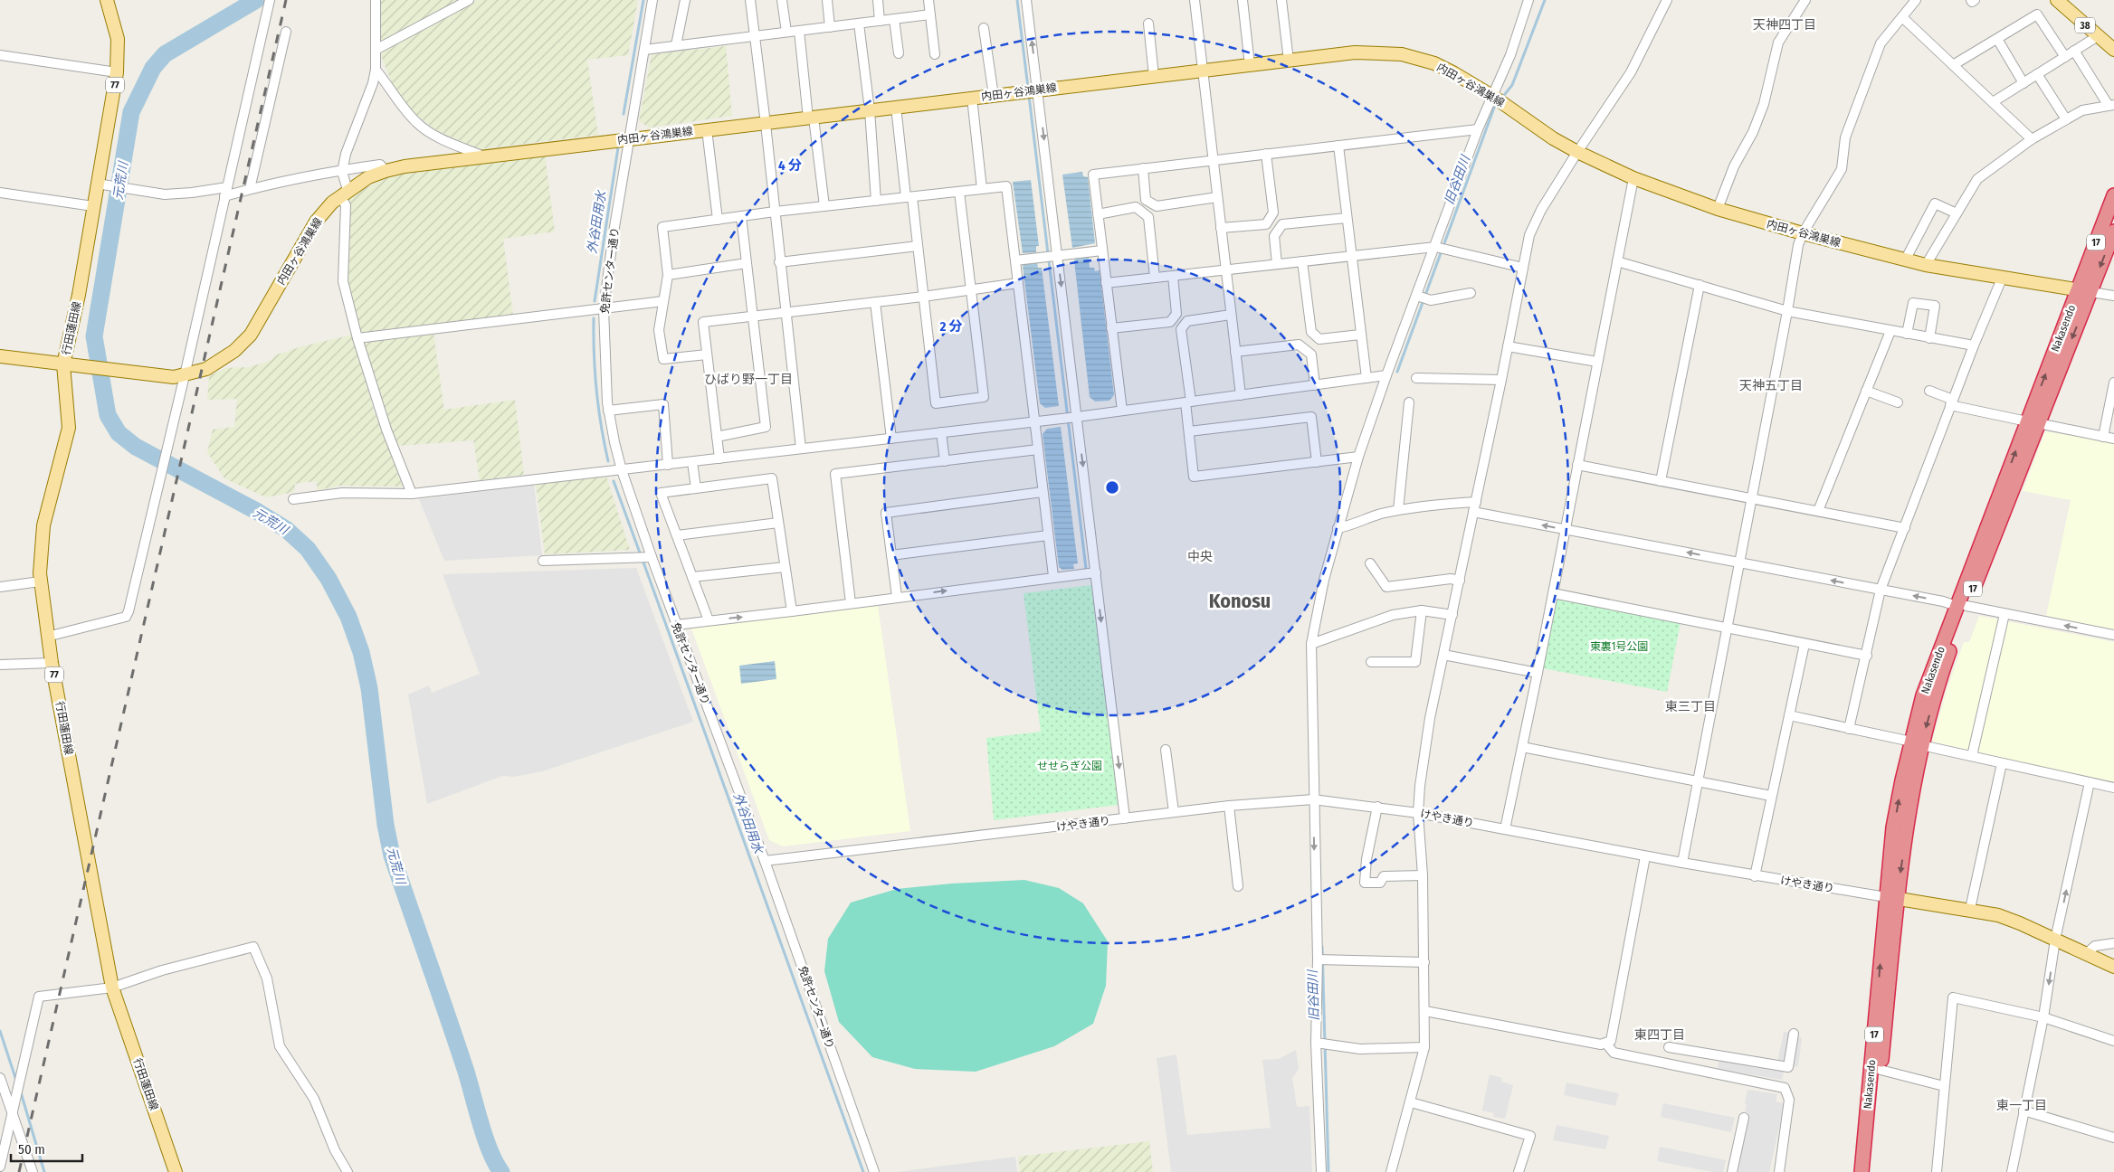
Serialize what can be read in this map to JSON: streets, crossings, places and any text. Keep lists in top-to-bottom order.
{
  "streets": {
    "highway": ["17", "Nakasendo"],
    "main road": [
      "38",
      "77",
      "内田ヶ谷鴻巣線",
      "行田蓮田線",
      "けやき通り"
    ],
    "street": ["免許センター通り"]
  },
  "crossings": [
    ["77", "行田蓮田線"],
    ["内田ヶ谷鴻巣線", "免許センター通り"],
    ["内田ヶ谷鴻巣線", "行田蓮田線"],
    ["内田ヶ谷鴻巣線", "Nakasendo"],
    ["免許センター通り", "けやき通り"],
    ["Nakasendo", "けやき通り"]
  ],
  "districts": [
    "天神四丁目",
    "ひばり野一丁目",
    "天神五丁目",
    "中央",
    "Konosu",
    "東三丁目",
    "東四丁目",
    "東一丁目"
  ],
  "water": ["旧谷田川", "元荒川", "外谷田用水"],
  "parks": ["東裏1号公園", "せせらぎ公園"],
  "scale_bar": "50 m",
  "rings": ["4 分", "2 分"]
}
